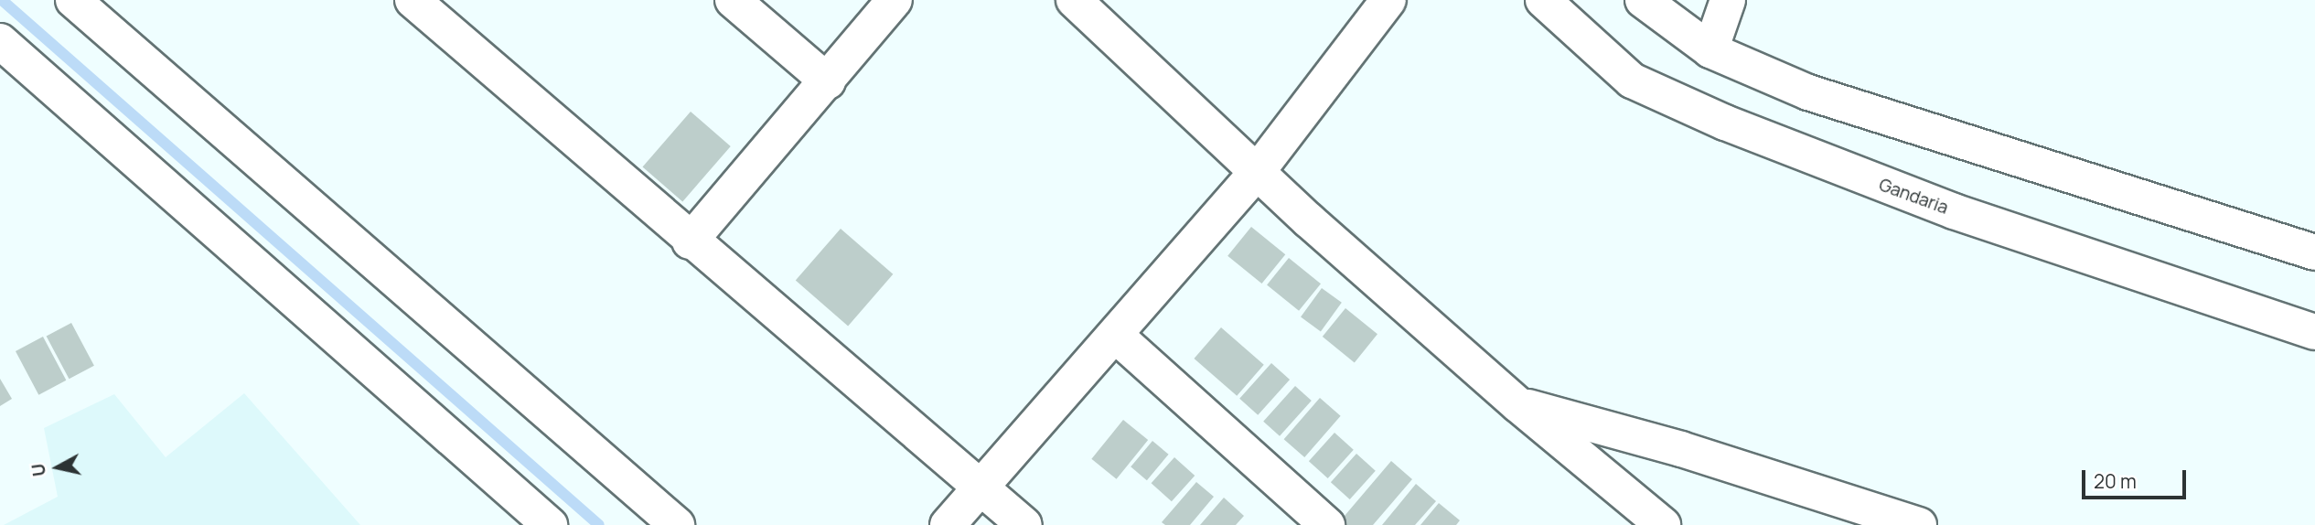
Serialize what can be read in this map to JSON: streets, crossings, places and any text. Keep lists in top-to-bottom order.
{
  "streets": {
    "street": ["Gandaria"]
  },
  "scale_bar": "20 m",
  "north": "left"
}
